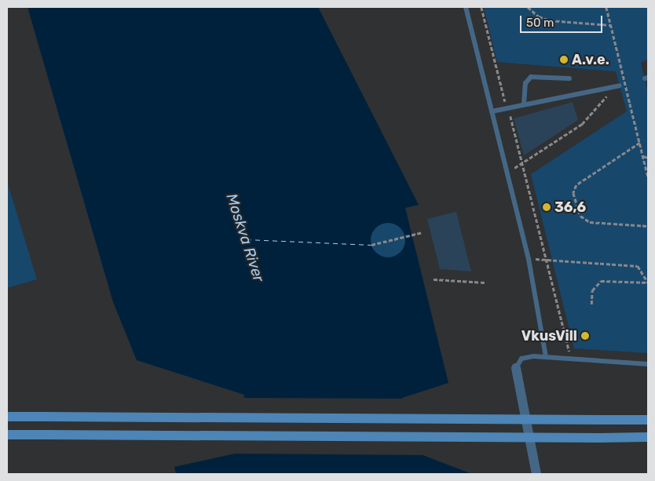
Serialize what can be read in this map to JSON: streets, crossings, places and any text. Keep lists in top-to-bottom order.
{
  "water": ["Moskva River"],
  "places": ["A.v.e.", "36,6", "VkusVill"],
  "scale_bar": "50 m"
}
